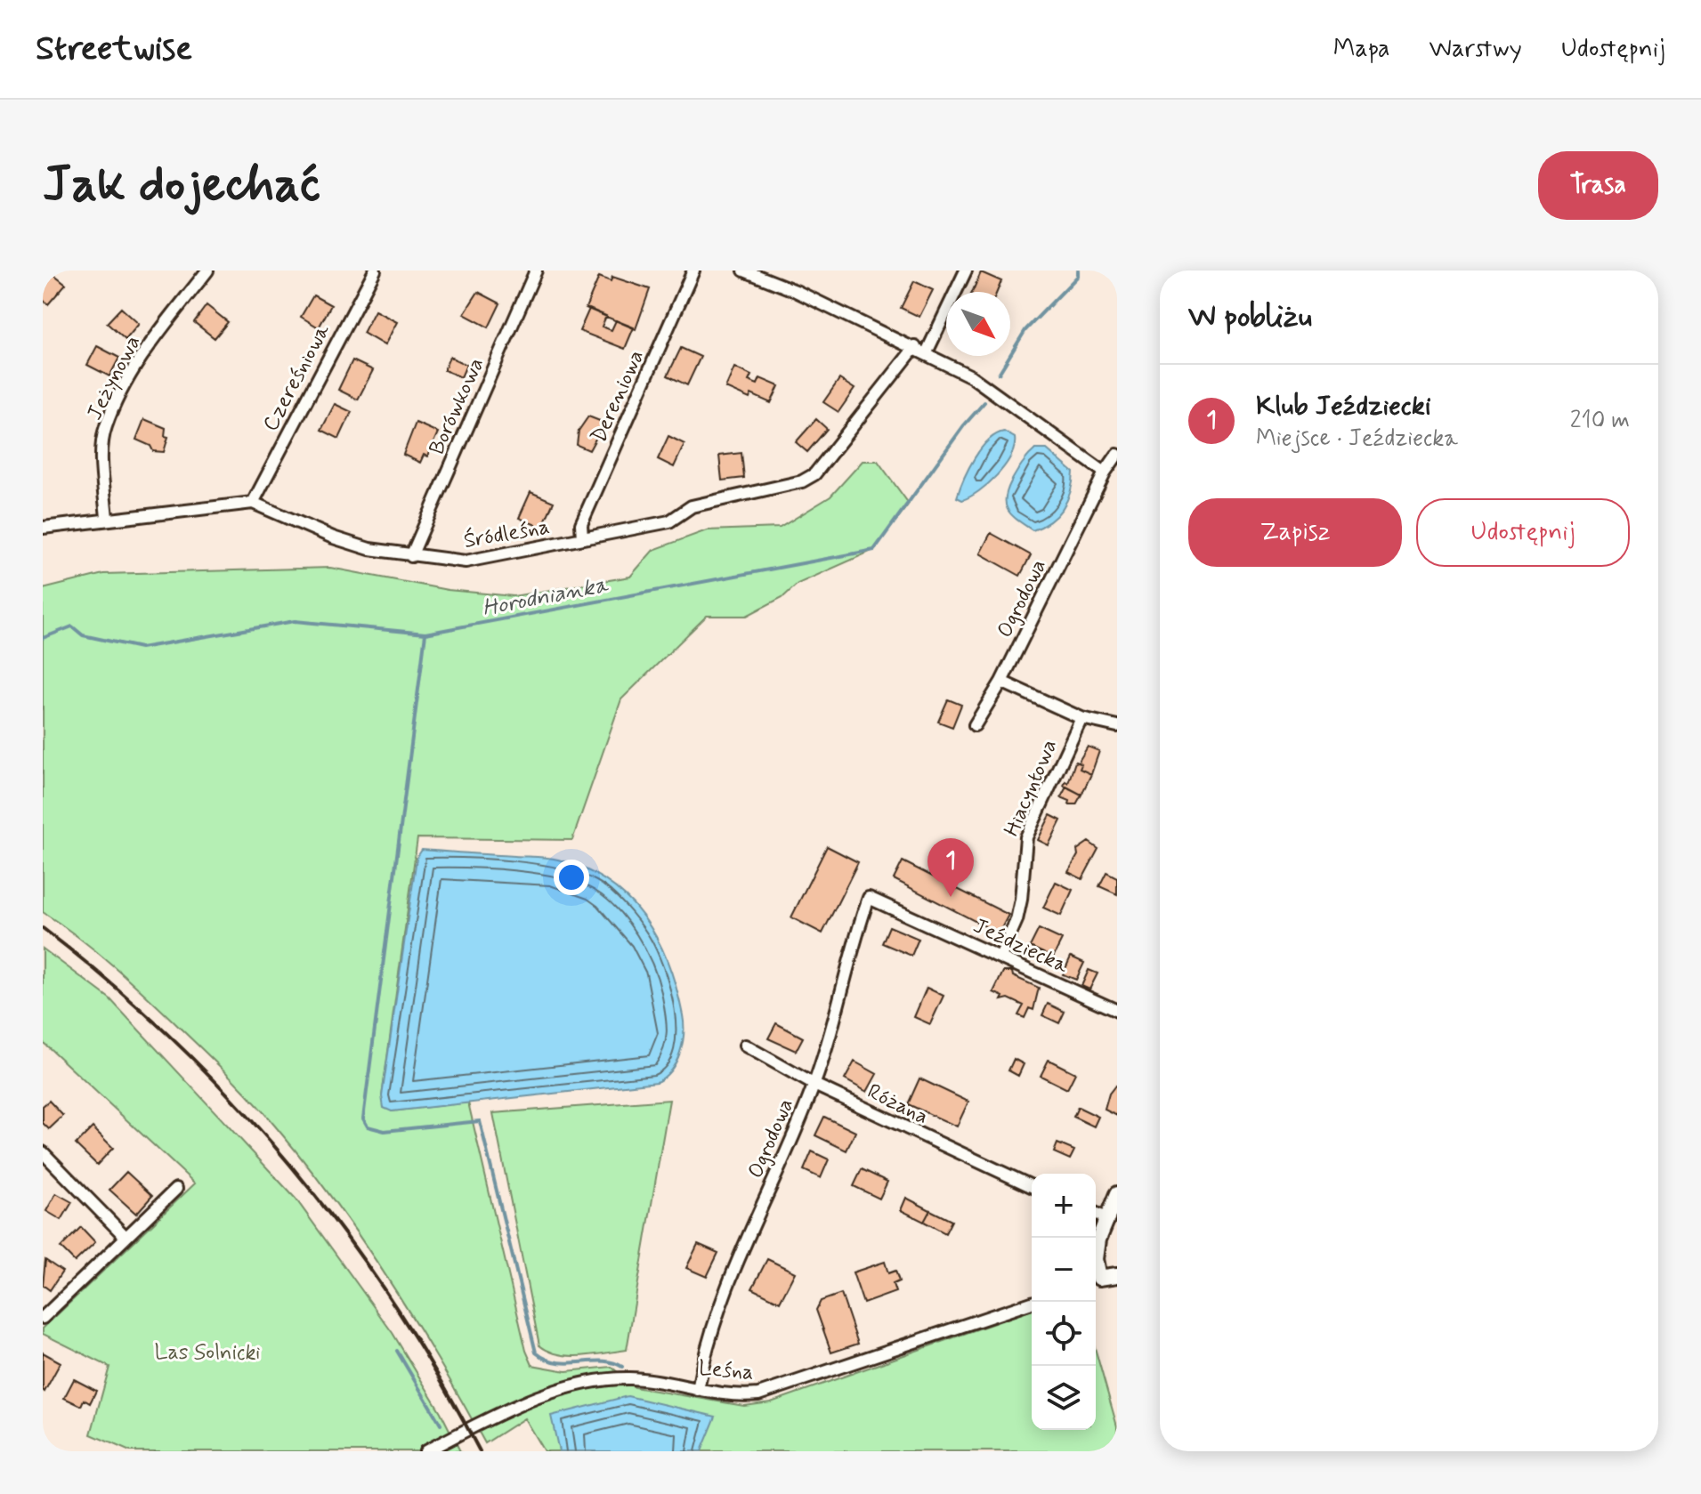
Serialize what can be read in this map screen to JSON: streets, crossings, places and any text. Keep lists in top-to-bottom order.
{
  "streets": {
    "street": [
      "Jeżynowa",
      "Czereśniowa",
      "Dereniowa",
      "Borówkowa",
      "Śródleśna",
      "Ogrodowa",
      "Hiacyntowa",
      "Jeździecka",
      "Różana",
      "Leśna"
    ]
  },
  "crossings": [
    ["Jeżynowa", "Śródleśna"],
    ["Czereśniowa", "Śródleśna"],
    ["Dereniowa", "Śródleśna"],
    ["Borówkowa", "Śródleśna"],
    ["Ogrodowa", "Jeździecka"],
    ["Ogrodowa", "Różana"],
    ["Ogrodowa", "Leśna"],
    ["Hiacyntowa", "Jeździecka"]
  ],
  "water": ["Horodnianka"],
  "parks": ["Las Solnicki"],
  "north": "bottom right",
  "page": {
    "header": "Streetwise",
    "nav": ["Mapa", "Warstwy", "Udostępnij"],
    "buttons": [
      "Trasa",
      ["Zapisz", "Udostępnij"]
    ],
    "title": "Jak dojechać",
    "heading": "W pobliżu",
    "list": [
      {
        "mark": "1",
        "name": "Klub Jeździecki",
        "note": "Miejsce · Jeździecka",
        "value": "210 m"
      }
    ],
    "pins": "1",
    "map_buttons": ["+", "−"]
  }
}
